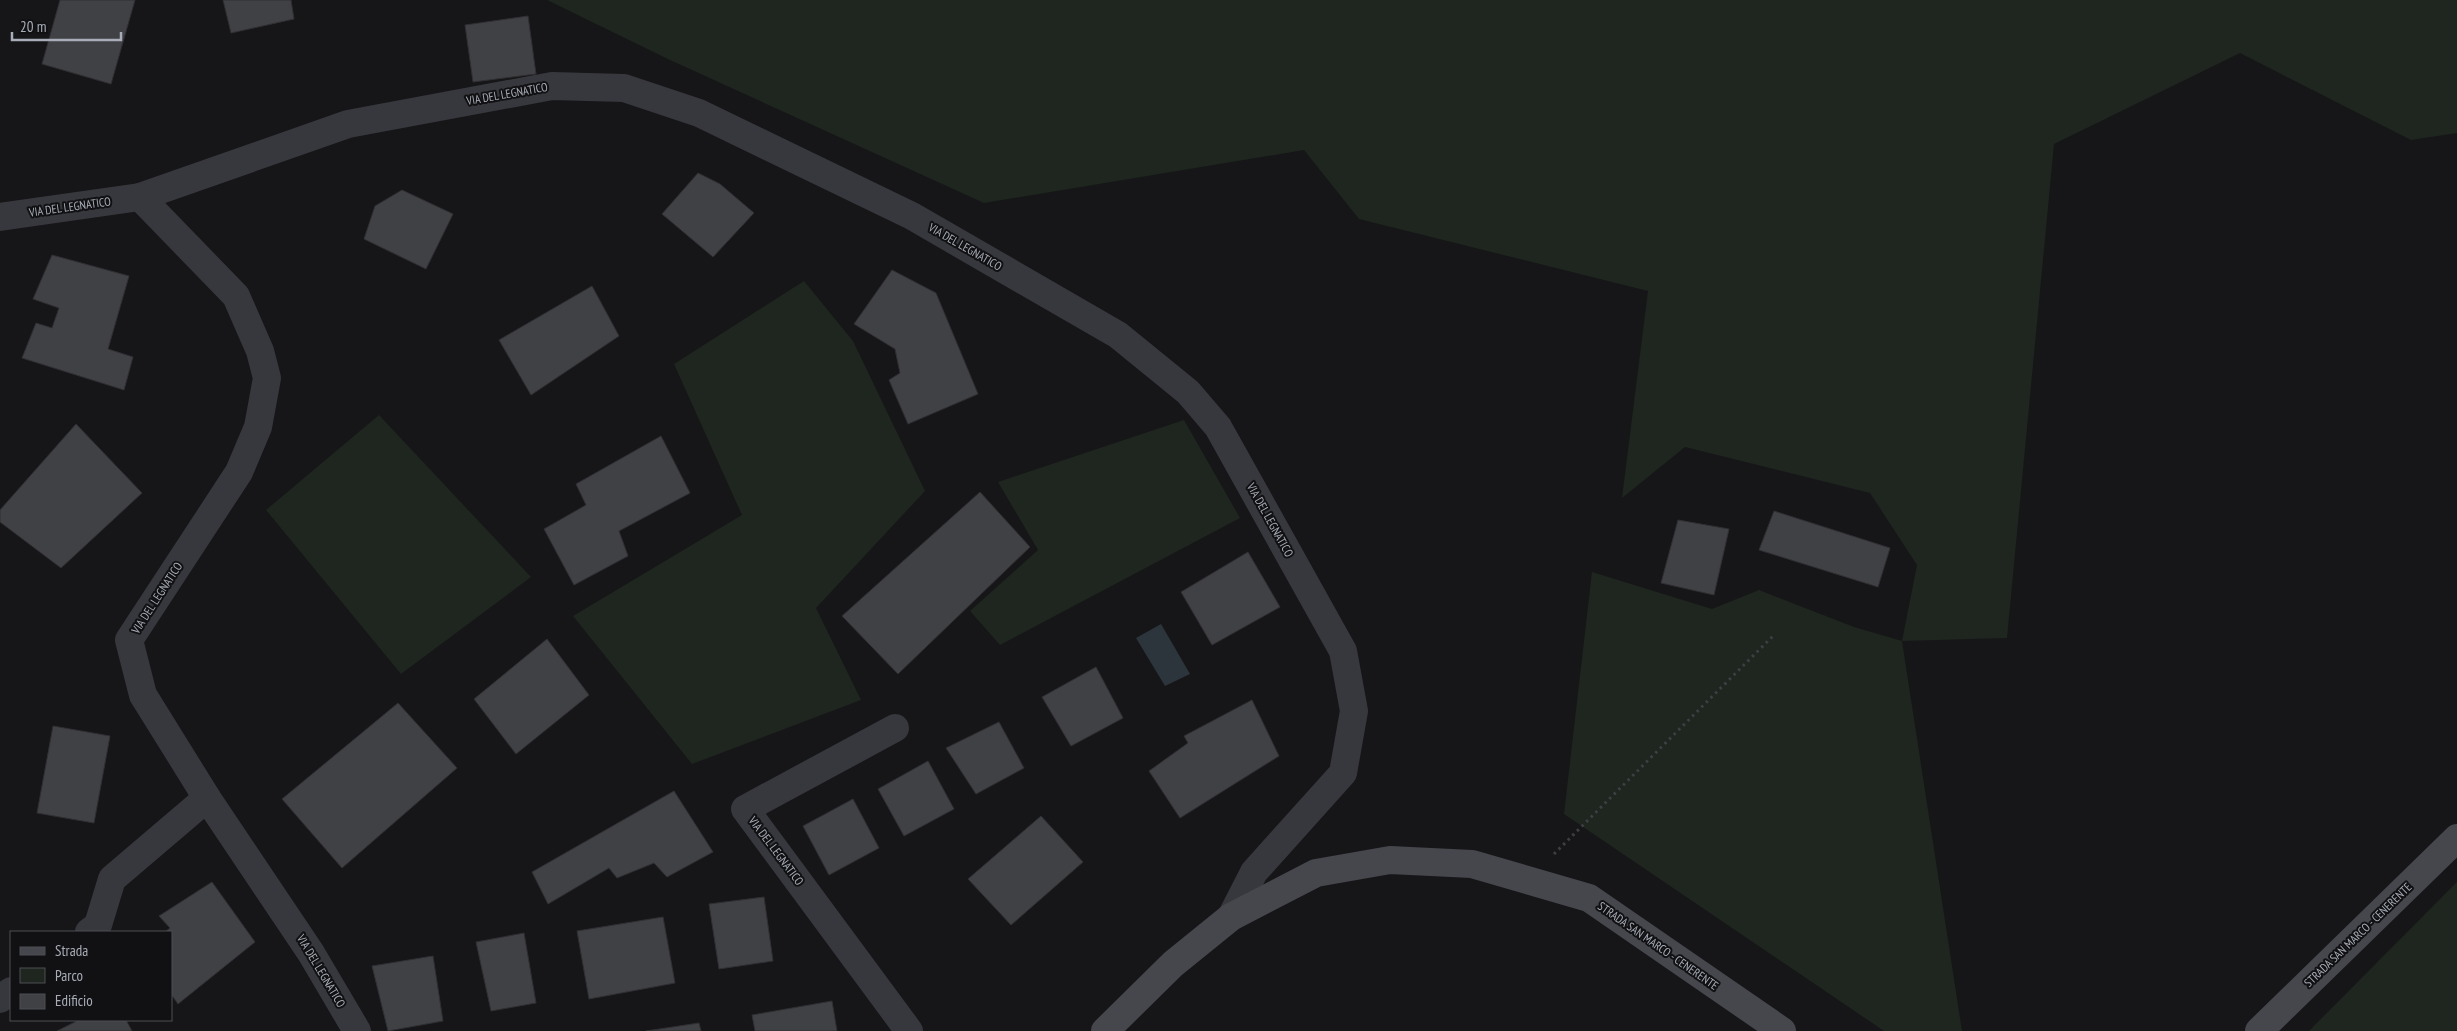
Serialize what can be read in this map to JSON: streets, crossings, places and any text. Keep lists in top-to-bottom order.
{
  "streets": {
    "main road": ["STRADA SAN MARCO - CENERENTE"],
    "street": ["VIA DEL LEGNATICO"]
  },
  "crossings": [
    ["VIA DEL LEGNATICO", "STRADA SAN MARCO - CENERENTE"]
  ],
  "legend": ["Strada", "Parco", "Edificio"],
  "scale_bar": "20 m"
}
